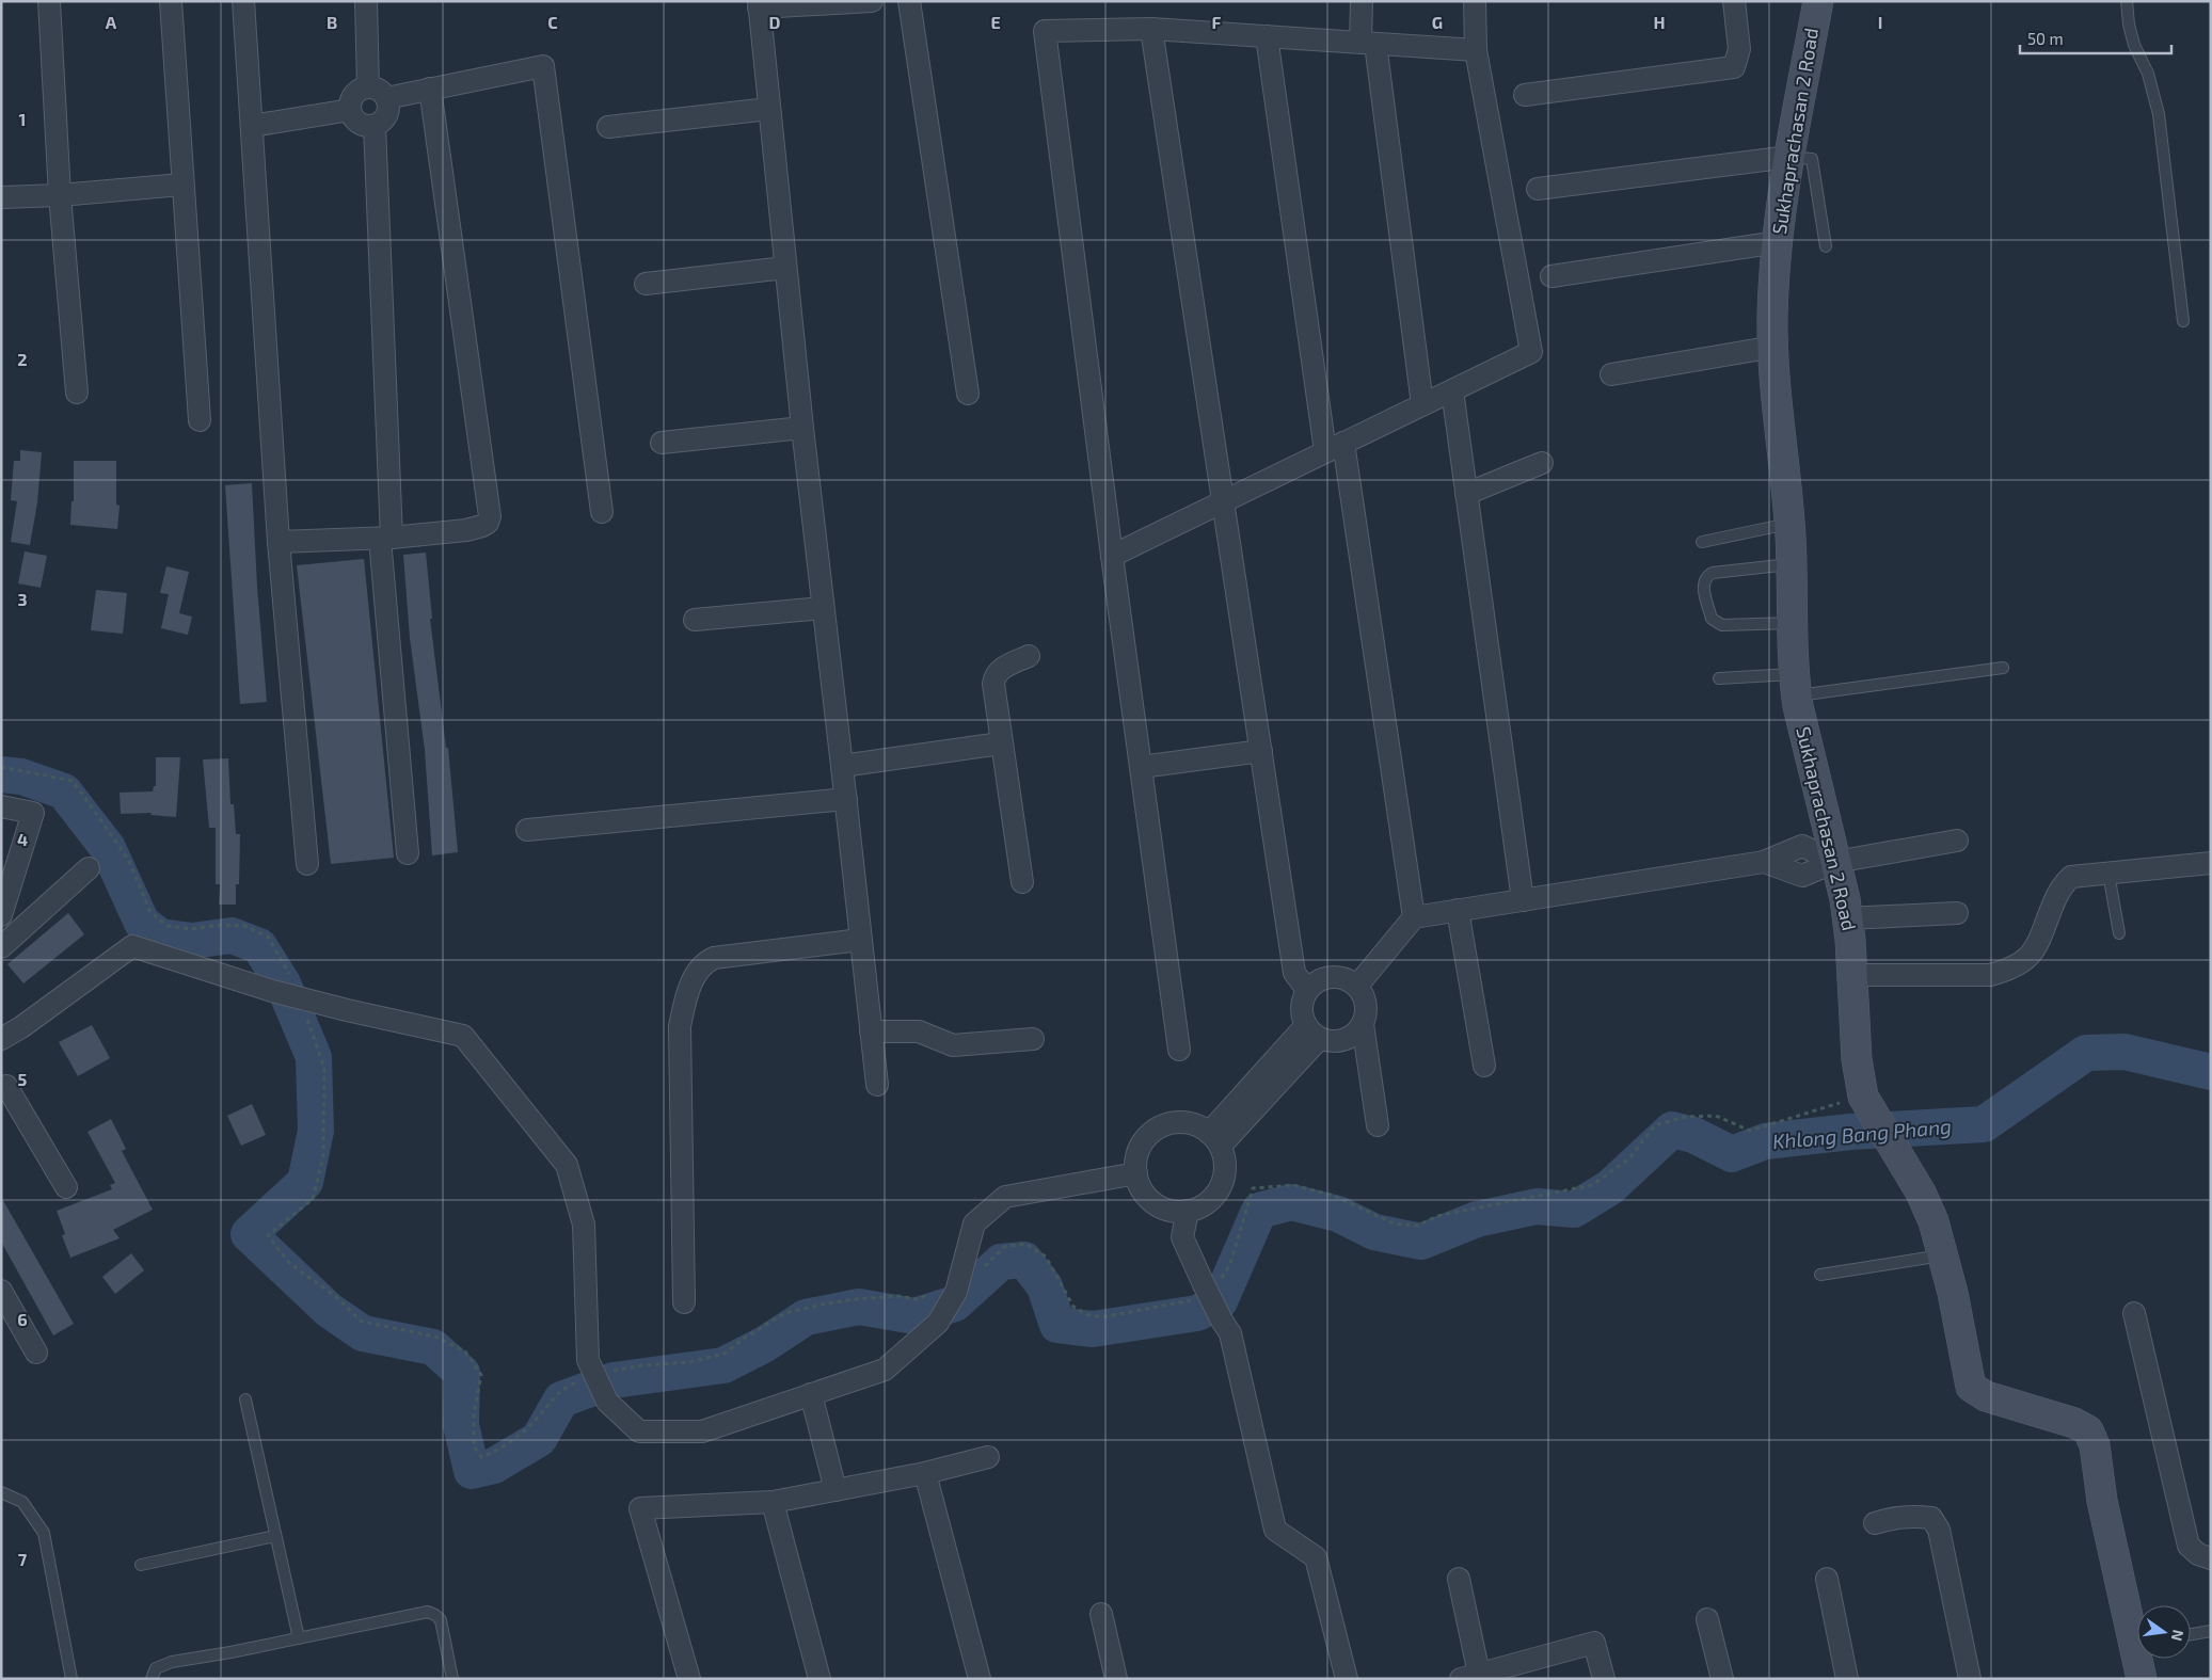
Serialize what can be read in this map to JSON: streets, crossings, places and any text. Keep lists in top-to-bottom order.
{
  "streets": {
    "street": ["Sukhaprachasan 2 Road"]
  },
  "water": ["Khlong Bang Phang"],
  "scale_bar": "50 m",
  "north": "right",
  "grid": {
    "columns": [
      "A",
      "B",
      "C",
      "D",
      "E",
      "F",
      "G",
      "H",
      "I"
    ],
    "rows": [
      "1",
      "2",
      "3",
      "4",
      "5",
      "6",
      "7"
    ]
  }
}
